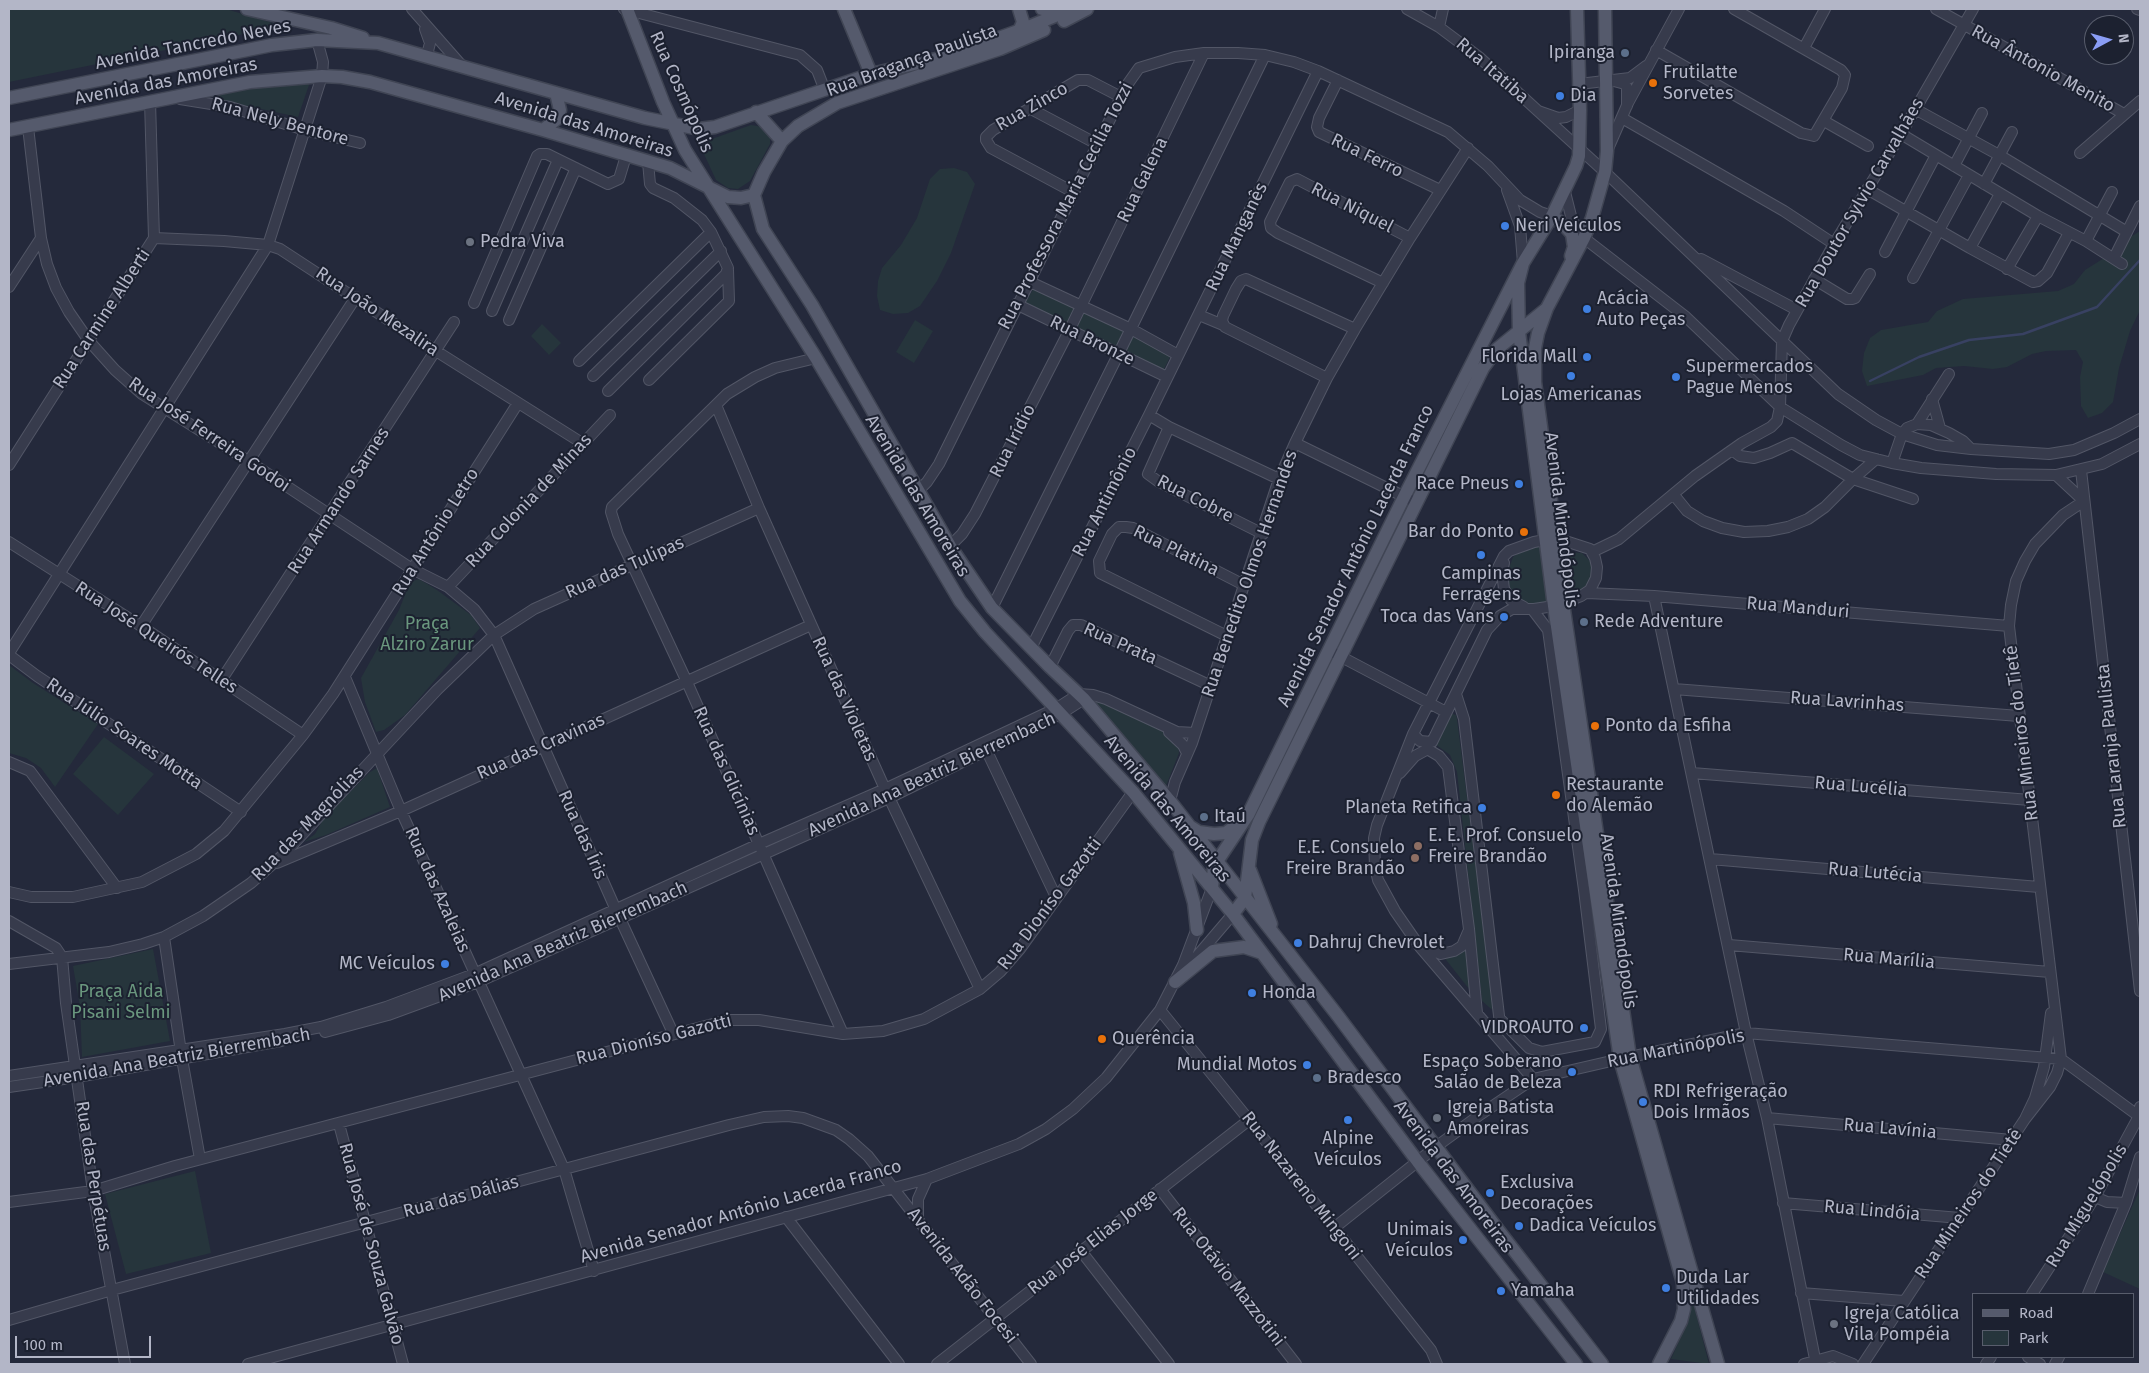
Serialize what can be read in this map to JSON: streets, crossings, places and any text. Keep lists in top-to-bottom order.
{
  "streets": {
    "main road": [
      "Avenida Tancredo Neves",
      "Rua Bragança Paulista",
      "Avenida das Amoreiras",
      "Rua Cosmópolis",
      "Avenida Mirandópolis",
      "Avenida Senador Antônio Lacerda Franco"
    ],
    "street": [
      "Rua Ântonio Menito",
      "Rua Itatiba",
      "Rua Zinco",
      "Rua Nely Bentore",
      "Rua Ferro",
      "Rua Galena",
      "Rua Doutor Sylvio Carvalhães",
      "Rua Professora Maria Cecília Tozzi",
      "Rua Niquel",
      "Rua Manganês",
      "Rua João Mezalira",
      "Rua Carmine Alberti",
      "Rua Bronze",
      "Rua José Ferreira Godoi",
      "Rua Irídio",
      "Rua Cobre",
      "Rua Armando Sarnes",
      "Rua Colonia de Minas",
      "Rua Antimônio",
      "Rua Antônio Letro",
      "Rua Platina",
      "Rua das Tulipas",
      "Rua Benedito Olmos Hernandes",
      "Rua Manduri",
      "Rua José Queirós Telles",
      "Rua Prata",
      "Rua das Violetas",
      "Rua Lavrinhas",
      "Rua Mineiros do Tietê",
      "Rua Júlio Soares Motta",
      "Rua Laranja Paulista",
      "Rua das Cravinas",
      "Rua das Glicínias",
      "Avenida Ana Beatriz Bierrembach",
      "Rua Lucélia",
      "Rua das Magnólias",
      "Rua das Íris",
      "Rua Lutécia",
      "Rua das Azaleias",
      "Rua Dioníso Gazotti",
      "Rua Marília",
      "Rua Martinópolis",
      "Rua Lavínia",
      "Rua das Perpétuas",
      "Rua Nazareno Mingoni",
      "Rua das Dálias",
      "Rua Miguelópolis",
      "Rua Lindóia",
      "Rua José Elias Jorge",
      "Rua José de Souza Galvão",
      "Avenida Adão Focesi",
      "Rua Otávio Mazzotini"
    ]
  },
  "crossings": [
    ["Avenida Tancredo Neves", "Rua Bragança Paulista"],
    ["Avenida Tancredo Neves", "Rua Cosmópolis"],
    ["Rua Bragança Paulista", "Avenida das Amoreiras"],
    ["Rua Ântonio Menito", "Rua Doutor Sylvio Carvalhães"],
    ["Rua Itatiba", "Avenida Senador Antônio Lacerda Franco"],
    ["Avenida das Amoreiras", "Rua Cosmópolis"],
    ["Avenida das Amoreiras", "Rua Nely Bentore"],
    ["Avenida das Amoreiras", "Rua Professora Maria Cecília Tozzi"],
    ["Avenida das Amoreiras", "Rua Carmine Alberti"],
    ["Avenida das Amoreiras", "Rua José Ferreira Godoi"],
    ["Avenida das Amoreiras", "Rua Irídio"],
    ["Avenida das Amoreiras", "Rua Antimônio"],
    ["Avenida das Amoreiras", "Avenida Senador Antônio Lacerda Franco"],
    ["Avenida das Amoreiras", "Rua Benedito Olmos Hernandes"],
    ["Avenida das Amoreiras", "Rua Prata"],
    ["Avenida das Amoreiras", "Avenida Ana Beatriz Bierrembach"],
    ["Avenida das Amoreiras", "Rua Dioníso Gazotti"],
    ["Avenida das Amoreiras", "Rua Martinópolis"],
    ["Rua Zinco", "Rua Professora Maria Cecília Tozzi"],
    ["Rua Ferro", "Rua Professora Maria Cecília Tozzi"],
    ["Rua Ferro", "Rua Benedito Olmos Hernandes"],
    ["Rua Galena", "Rua Professora Maria Cecília Tozzi"],
    ["Rua Galena", "Rua Bronze"],
    ["Rua Galena", "Rua Irídio"],
    ["Rua Professora Maria Cecília Tozzi", "Rua Manganês"],
    ["Rua Professora Maria Cecília Tozzi", "Rua Bronze"],
    ["Rua Professora Maria Cecília Tozzi", "Avenida Mirandópolis"],
    ["Rua Professora Maria Cecília Tozzi", "Avenida Senador Antônio Lacerda Franco"],
    ["Rua Professora Maria Cecília Tozzi", "Rua Benedito Olmos Hernandes"],
    ["Rua Niquel", "Rua Benedito Olmos Hernandes"],
    ["Rua Manganês", "Rua Antimônio"],
    ["Rua João Mezalira", "Rua Carmine Alberti"],
    ["Rua João Mezalira", "Rua Armando Sarnes"],
    ["Rua João Mezalira", "Rua Colonia de Minas"],
    ["Rua João Mezalira", "Rua Antônio Letro"],
    ["Rua Carmine Alberti", "Rua José Ferreira Godoi"],
    ["Rua Bronze", "Rua Irídio"],
    ["Rua Bronze", "Rua Antimônio"],
    ["Rua José Ferreira Godoi", "Rua Armando Sarnes"],
    ["Rua José Ferreira Godoi", "Rua Colonia de Minas"],
    ["Rua José Ferreira Godoi", "Rua Antônio Letro"],
    ["Rua José Ferreira Godoi", "Rua das Tulipas"],
    ["Rua José Ferreira Godoi", "Rua das Magnólias"],
    ["Rua José Ferreira Godoi", "Rua das Íris"],
    ["Rua Cobre", "Rua Benedito Olmos Hernandes"],
    ["Rua Armando Sarnes", "Rua José Queirós Telles"],
    ["Avenida Mirandópolis", "Avenida Senador Antônio Lacerda Franco"],
    ["Avenida Mirandópolis", "Rua Martinópolis"],
    ["Rua Antônio Letro", "Rua José Queirós Telles"],
    ["Rua Antônio Letro", "Rua das Azaleias"],
    ["Rua Platina", "Rua Benedito Olmos Hernandes"],
    ["Avenida Senador Antônio Lacerda Franco", "Rua das Azaleias"],
    ["Avenida Senador Antônio Lacerda Franco", "Rua Nazareno Mingoni"],
    ["Avenida Senador Antônio Lacerda Franco", "Rua das Dálias"],
    ["Avenida Senador Antônio Lacerda Franco", "Rua José de Souza Galvão"],
    ["Avenida Senador Antônio Lacerda Franco", "Avenida Adão Focesi"],
    ["Rua das Tulipas", "Rua das Violetas"],
    ["Rua das Tulipas", "Rua das Glicínias"],
    ["Rua das Tulipas", "Rua das Magnólias"],
    ["Rua das Tulipas", "Rua das Íris"],
    ["Rua Benedito Olmos Hernandes", "Rua Prata"],
    ["Rua Manduri", "Rua Mineiros do Tietê"],
    ["Rua das Violetas", "Rua das Cravinas"],
    ["Rua das Violetas", "Rua das Glicínias"],
    ["Rua das Violetas", "Avenida Ana Beatriz Bierrembach"],
    ["Rua das Violetas", "Rua Dioníso Gazotti"],
    ["Rua Lavrinhas", "Rua Mineiros do Tietê"],
    ["Rua Mineiros do Tietê", "Rua Laranja Paulista"],
    ["Rua Mineiros do Tietê", "Rua Lucélia"],
    ["Rua Mineiros do Tietê", "Rua Lutécia"],
    ["Rua Mineiros do Tietê", "Rua Marília"],
    ["Rua Mineiros do Tietê", "Rua Martinópolis"],
    ["Rua Mineiros do Tietê", "Rua Lavínia"],
    ["Rua Mineiros do Tietê", "Rua Lindóia"],
    ["Rua das Cravinas", "Rua das Glicínias"],
    ["Rua das Cravinas", "Rua das Magnólias"],
    ["Rua das Cravinas", "Rua das Íris"],
    ["Rua das Cravinas", "Rua das Azaleias"],
    ["Rua das Glicínias", "Avenida Ana Beatriz Bierrembach"],
    ["Rua das Glicínias", "Rua Dioníso Gazotti"],
    ["Avenida Ana Beatriz Bierrembach", "Rua das Íris"],
    ["Avenida Ana Beatriz Bierrembach", "Rua das Azaleias"],
    ["Avenida Ana Beatriz Bierrembach", "Rua das Perpétuas"],
    ["Rua das Magnólias", "Rua das Íris"],
    ["Rua das Magnólias", "Rua das Azaleias"],
    ["Rua das Magnólias", "Rua das Perpétuas"],
    ["Rua das Íris", "Rua Dioníso Gazotti"],
    ["Rua das Azaleias", "Rua Dioníso Gazotti"],
    ["Rua das Azaleias", "Rua das Dálias"],
    ["Rua Dioníso Gazotti", "Rua das Perpétuas"],
    ["Rua Dioníso Gazotti", "Rua José de Souza Galvão"],
    ["Rua Martinópolis", "Rua Nazareno Mingoni"],
    ["Rua Martinópolis", "Rua Miguelópolis"],
    ["Rua das Perpétuas", "Rua das Dálias"],
    ["Rua Nazareno Mingoni", "Rua José Elias Jorge"],
    ["Rua das Dálias", "Rua José de Souza Galvão"],
    ["Rua das Dálias", "Avenida Adão Focesi"],
    ["Rua José Elias Jorge", "Avenida Adão Focesi"],
    ["Rua José Elias Jorge", "Rua Otávio Mazzotini"]
  ],
  "parks": ["Praça Alziro Zarur", "Praça Aida Pisani Selmi"],
  "places": [
    "Ipiranga",
    "Frutilatte Sorvetes",
    "Dia",
    "Neri Veículos",
    "Pedra Viva",
    "Acácia Auto Peças",
    "Florida Mall",
    "Lojas Americanas",
    "Supermercados Pague Menos",
    "Race Pneus",
    "Bar do Ponto",
    "Campinas Ferragens",
    "Toca das Vans",
    "Rede Adventure",
    "Ponto da Esfiha",
    "Restaurante do Alemão",
    "Planeta Retifica",
    "Itaú",
    "E. E. Prof. Consuelo Freire Brandão",
    "E.E. Consuelo Freire Brandão",
    "Dahruj Chevrolet",
    "MC Veículos",
    "Honda",
    "VIDROAUTO",
    "Querência",
    "Mundial Motos",
    "Espaço Soberano Salão de Beleza",
    "Bradesco",
    "RDI Refrigeração Dois Irmãos",
    "Igreja Batista Amoreiras",
    "Alpine Veículos",
    "Exclusiva Decorações",
    "Dadica Veículos",
    "Unimais Veículos",
    "Duda Lar Utilidades",
    "Yamaha",
    "Igreja Católica Vila Pompéia"
  ],
  "legend": ["Road", "Park"],
  "scale_bar": "100 m",
  "north": "right"
}
